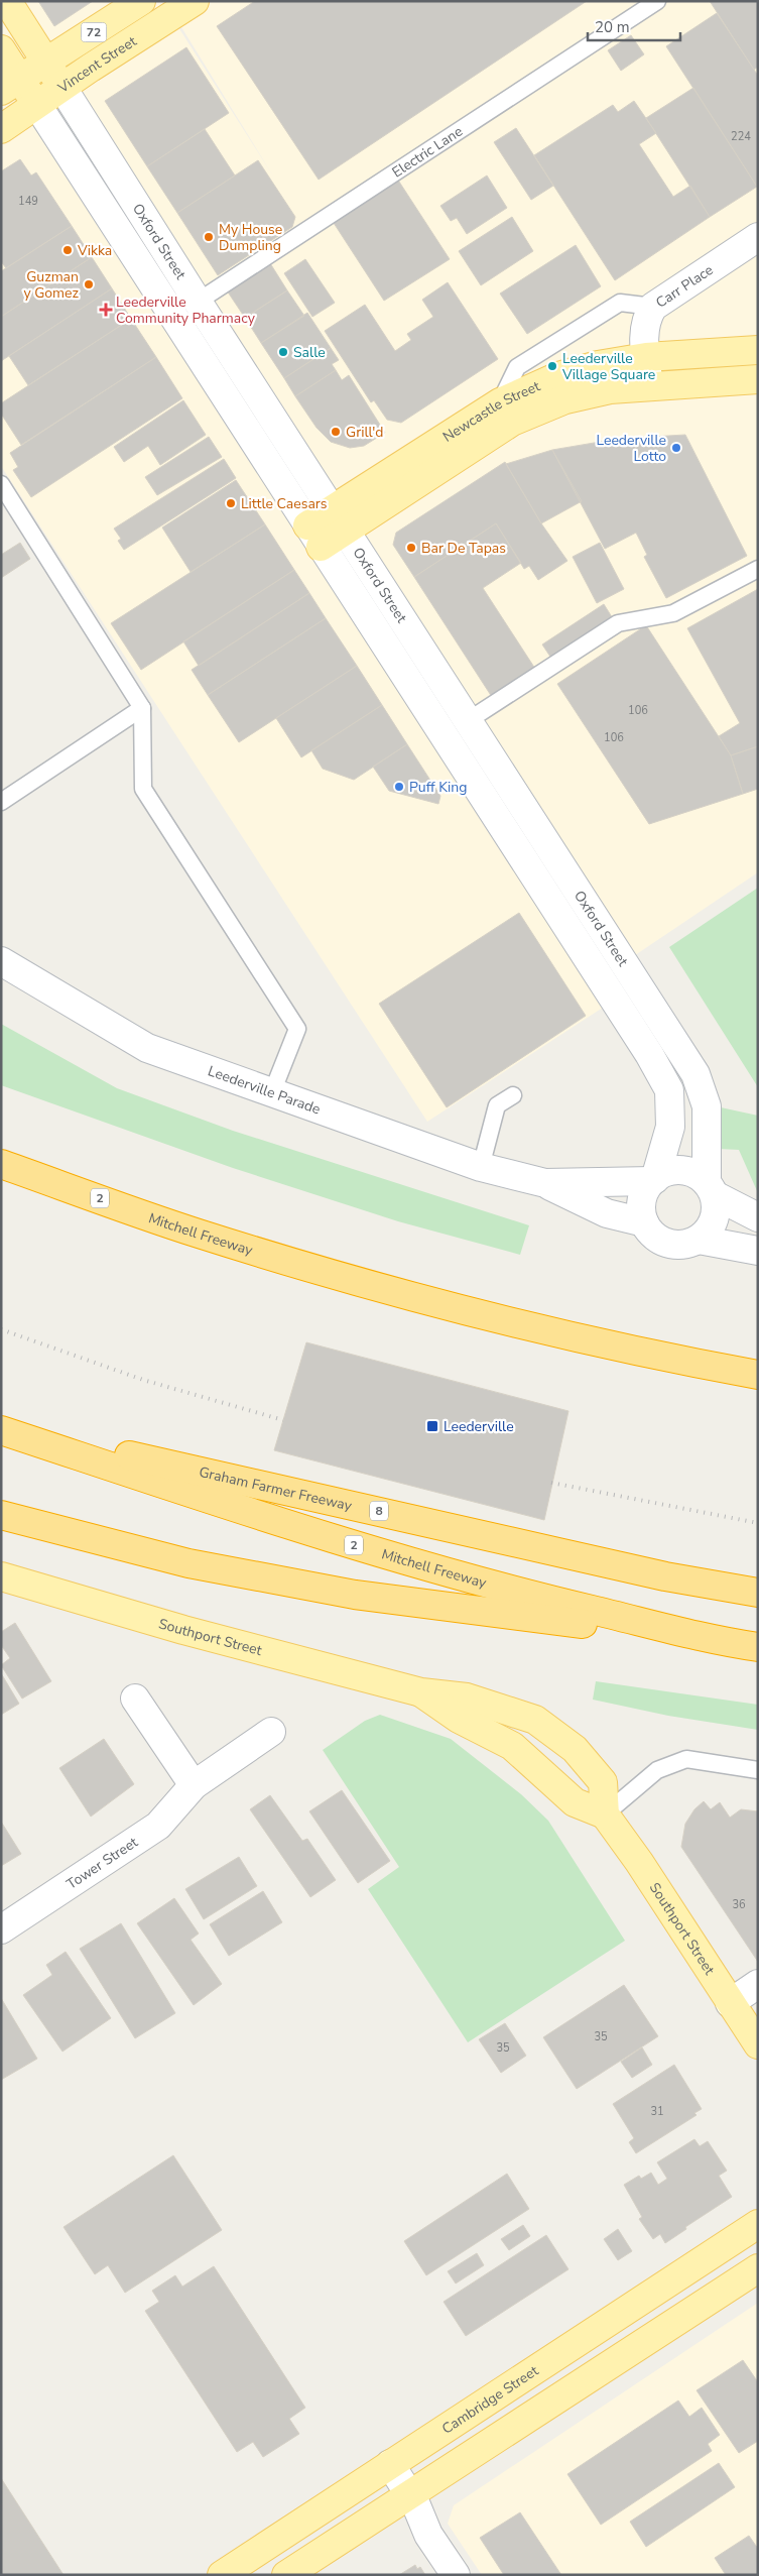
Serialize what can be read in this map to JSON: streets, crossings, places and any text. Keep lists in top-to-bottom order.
{
  "streets": {
    "highway": [
      "2",
      "Mitchell Freeway",
      "Graham Farmer Freeway",
      "8"
    ],
    "main road": [
      "72",
      "Vincent Street",
      "Oxford Street",
      "Carr Place",
      "Newcastle Street",
      "Leederville Parade",
      "Southport Street",
      "Tower Street",
      "Cambridge Street"
    ],
    "lane": ["Electric Lane"]
  },
  "crossings": [
    ["72", "Oxford Street"],
    ["Vincent Street", "Oxford Street"],
    ["Electric Lane", "Oxford Street"],
    ["Oxford Street", "Newcastle Street"],
    ["Oxford Street", "Leederville Parade"],
    ["Carr Place", "Newcastle Street"],
    ["Mitchell Freeway", "Graham Farmer Freeway"]
  ],
  "places": {
    "other": [
      "My House Dumpling",
      "Vikka",
      "Guzman y Gomez",
      "Salle",
      "Leederville Village Square",
      "Grill'd",
      "Leederville Lotto",
      "Little Caesars",
      "Bar De Tapas",
      "Puff King"
    ],
    "health": ["Leederville Community Pharmacy"],
    "transit": ["Leederville"]
  },
  "house_numbers": [
    "224",
    "149",
    "106",
    "106",
    "36",
    "35",
    "35",
    "31"
  ],
  "scale_bar": "20 m"
}
